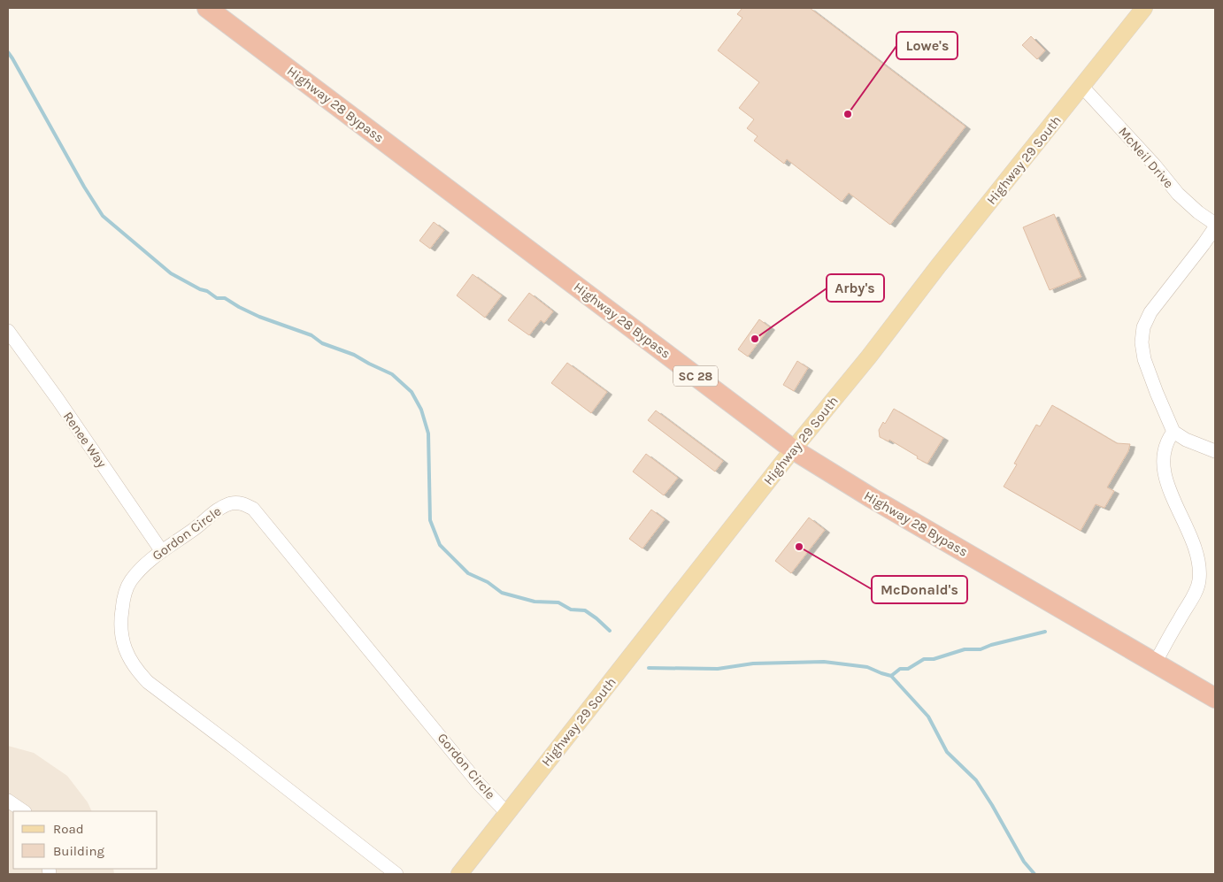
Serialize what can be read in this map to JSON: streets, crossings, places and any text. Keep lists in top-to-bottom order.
{
  "streets": {
    "highway": ["Highway 28 Bypass", "SC 28"],
    "main road": ["Highway 29 South"],
    "street": ["McNeil Drive", "Renee Way", "Gordon Circle"]
  },
  "crossings": [
    ["Highway 28 Bypass", "Highway 29 South"],
    ["McNeil Drive", "Highway 29 South"],
    ["Highway 29 South", "Gordon Circle"],
    ["Renee Way", "Gordon Circle"]
  ],
  "places": ["Lowe's", "Arby's", "McDonald's"],
  "legend": ["Road", "Building"]
}
